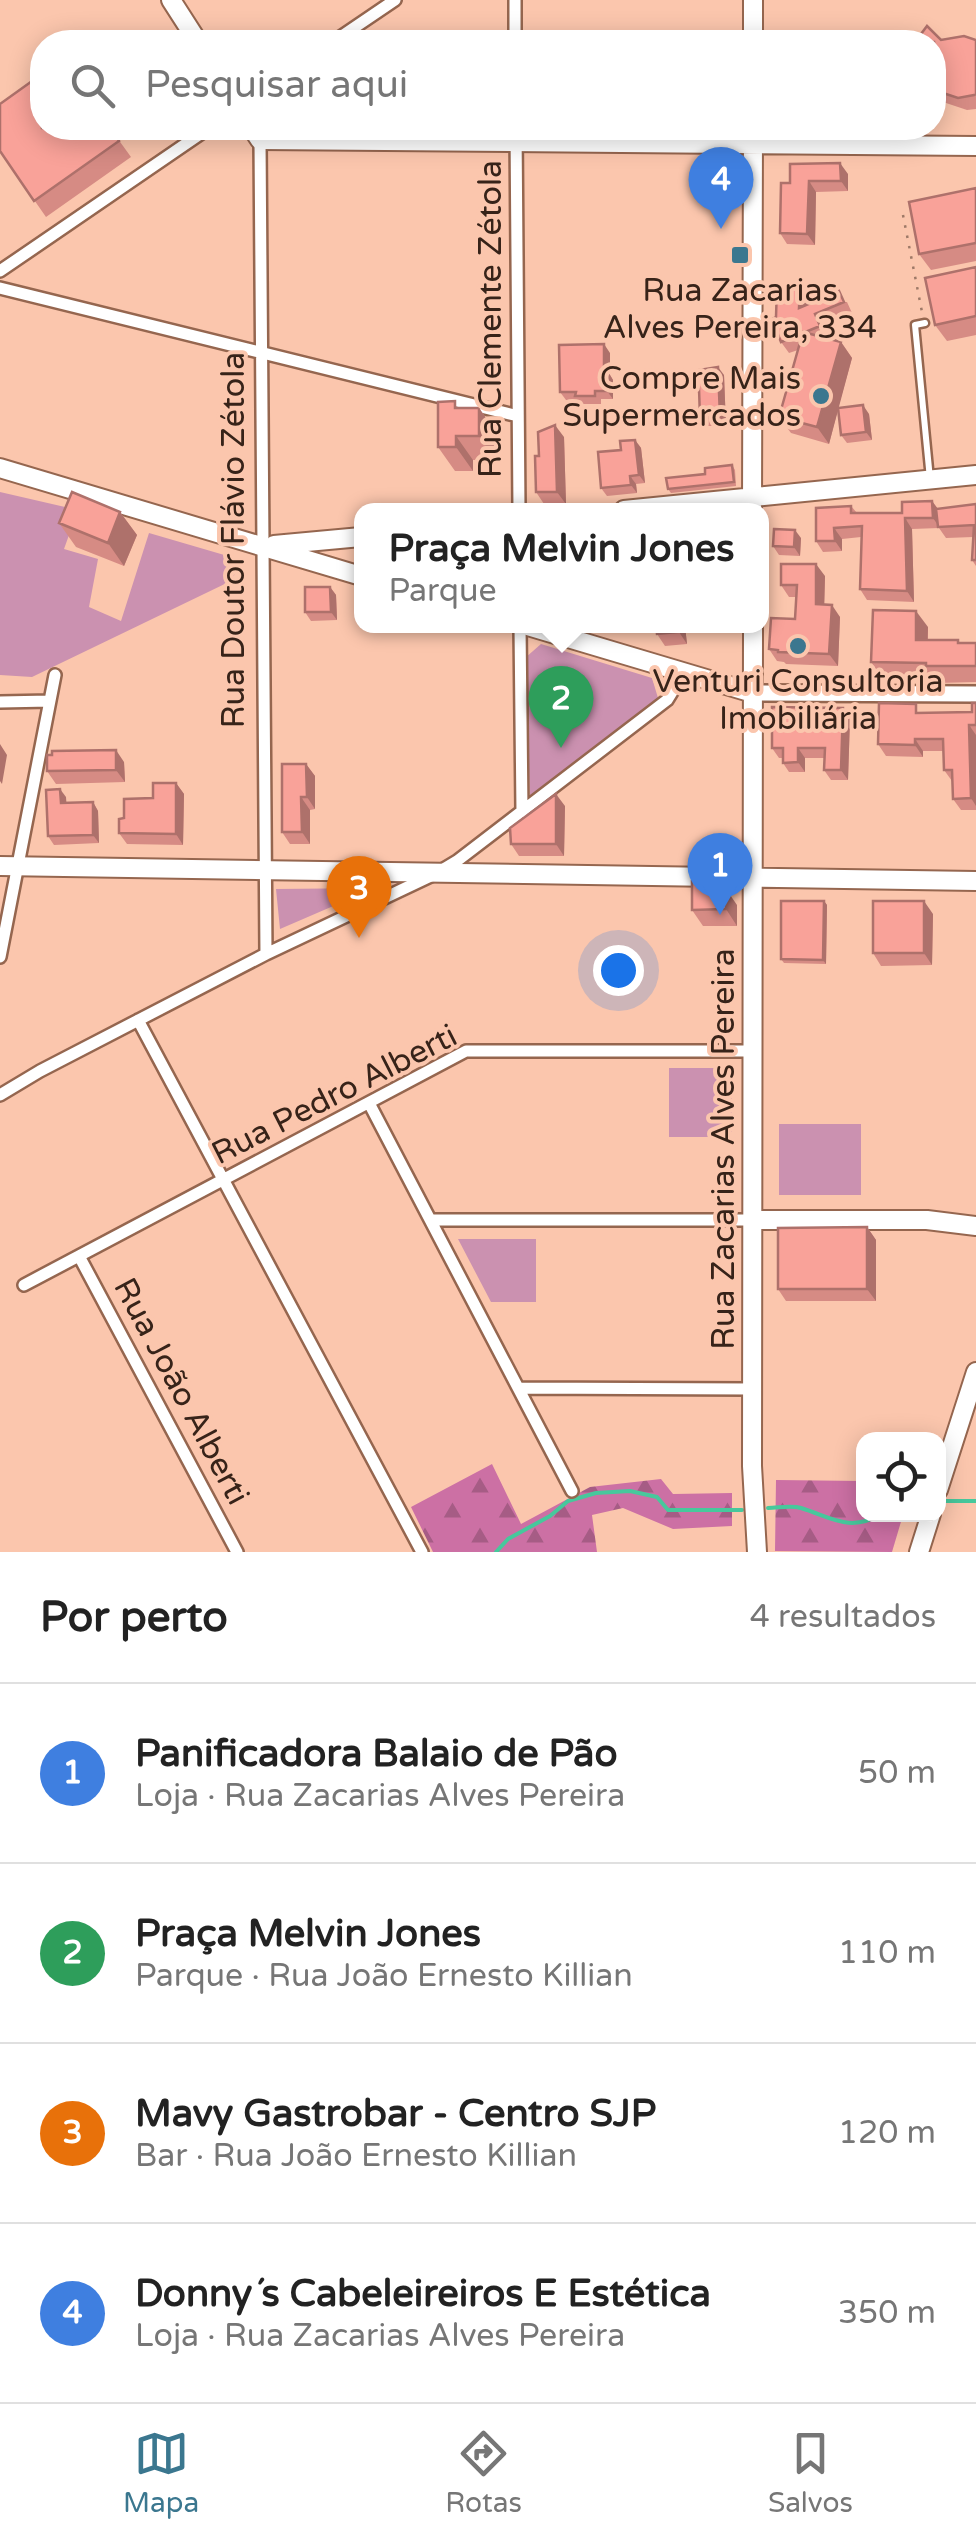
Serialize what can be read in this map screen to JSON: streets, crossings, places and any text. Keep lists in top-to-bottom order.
{
  "streets": {
    "main road": ["Rua Zacarias Alves Pereira"],
    "street": [
      "Rua Clemente Zétola",
      "Rua Doutor Flávio Zétola",
      "Rua Pedro Alberti",
      "Rua João Alberti"
    ]
  },
  "crossings": [
    ["Rua Pedro Alberti", "Rua Zacarias Alves Pereira"],
    ["Rua Pedro Alberti", "Rua João Alberti"]
  ],
  "places": {
    "transit": ["Rua Zacarias Alves Pereira, 334"],
    "other": ["Compre Mais Supermercados", "Venturi Consultoria Imobiliária"]
  },
  "page": {
    "search": "Pesquisar aqui",
    "pins": [
      "4",
      "2",
      "1",
      "3"
    ],
    "popup": ["Praça Melvin Jones", "Parque"],
    "heading": ["Por perto", "4 resultados"],
    "list": [
      {
        "mark": "1",
        "name": "Panificadora Balaio de Pão",
        "note": "Loja · Rua Zacarias Alves Pereira",
        "value": "50 m"
      },
      {
        "mark": "2",
        "name": "Praça Melvin Jones",
        "note": "Parque · Rua João Ernesto Killian",
        "value": "110 m"
      },
      {
        "mark": "3",
        "name": "Mavy Gastrobar - Centro SJP",
        "note": "Bar · Rua João Ernesto Killian",
        "value": "120 m"
      },
      {
        "mark": "4",
        "name": "Donny´s Cabeleireiros E Estética",
        "note": "Loja · Rua Zacarias Alves Pereira",
        "value": "350 m"
      }
    ],
    "nav": ["Mapa", "Rotas", "Salvos"]
  }
}
